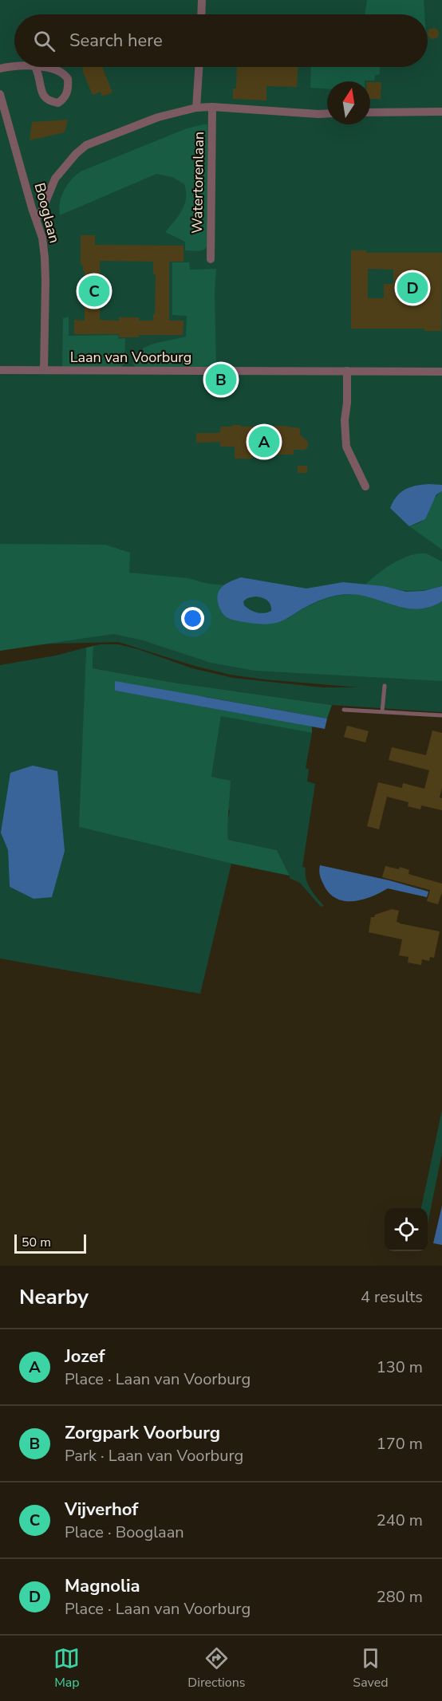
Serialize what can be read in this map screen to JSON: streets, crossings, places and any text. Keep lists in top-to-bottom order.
{
  "streets": {
    "street": ["Watertorenlaan", "Booglaan", "Laan van Voorburg"]
  },
  "crossings": [
    ["Watertorenlaan", "Booglaan"],
    ["Booglaan", "Laan van Voorburg"]
  ],
  "scale_bar": "50 m",
  "north": "top",
  "page": {
    "search": "Search here",
    "pins": [
      "D",
      "C",
      "B",
      "A"
    ],
    "scale": "50 m",
    "heading": ["Nearby", "4 results"],
    "list": [
      {
        "mark": "A",
        "name": "Jozef",
        "note": "Place · Laan van Voorburg",
        "value": "130 m"
      },
      {
        "mark": "B",
        "name": "Zorgpark Voorburg",
        "note": "Park · Laan van Voorburg",
        "value": "170 m"
      },
      {
        "mark": "C",
        "name": "Vijverhof",
        "note": "Place · Booglaan",
        "value": "240 m"
      },
      {
        "mark": "D",
        "name": "Magnolia",
        "note": "Place · Laan van Voorburg",
        "value": "280 m"
      }
    ],
    "nav": ["Map", "Directions", "Saved"]
  }
}
